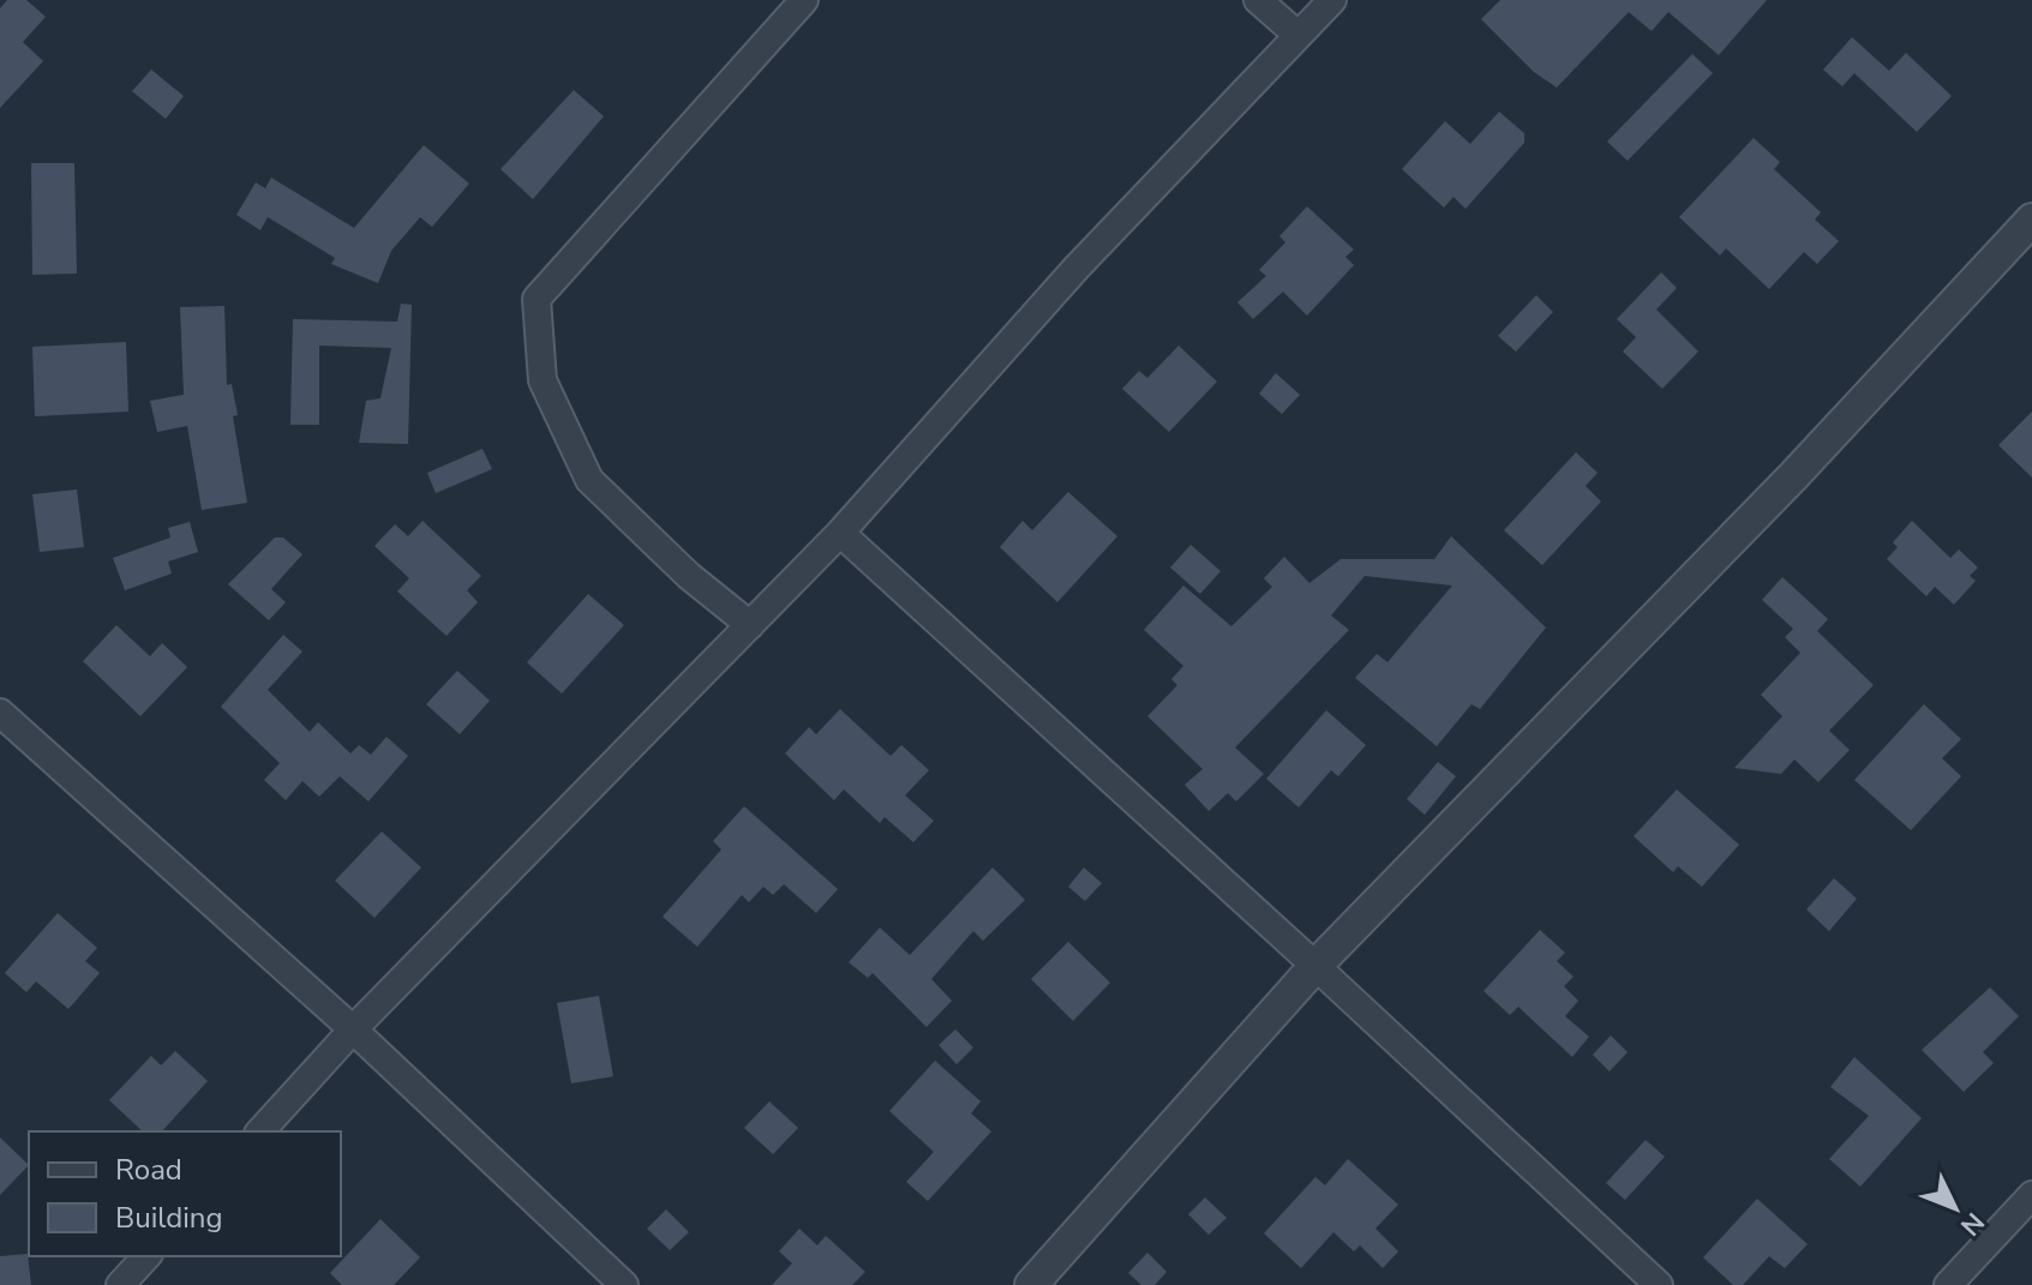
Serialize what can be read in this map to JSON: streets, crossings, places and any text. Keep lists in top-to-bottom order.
{
  "legend": ["Road", "Building"],
  "north": "bottom right"
}
